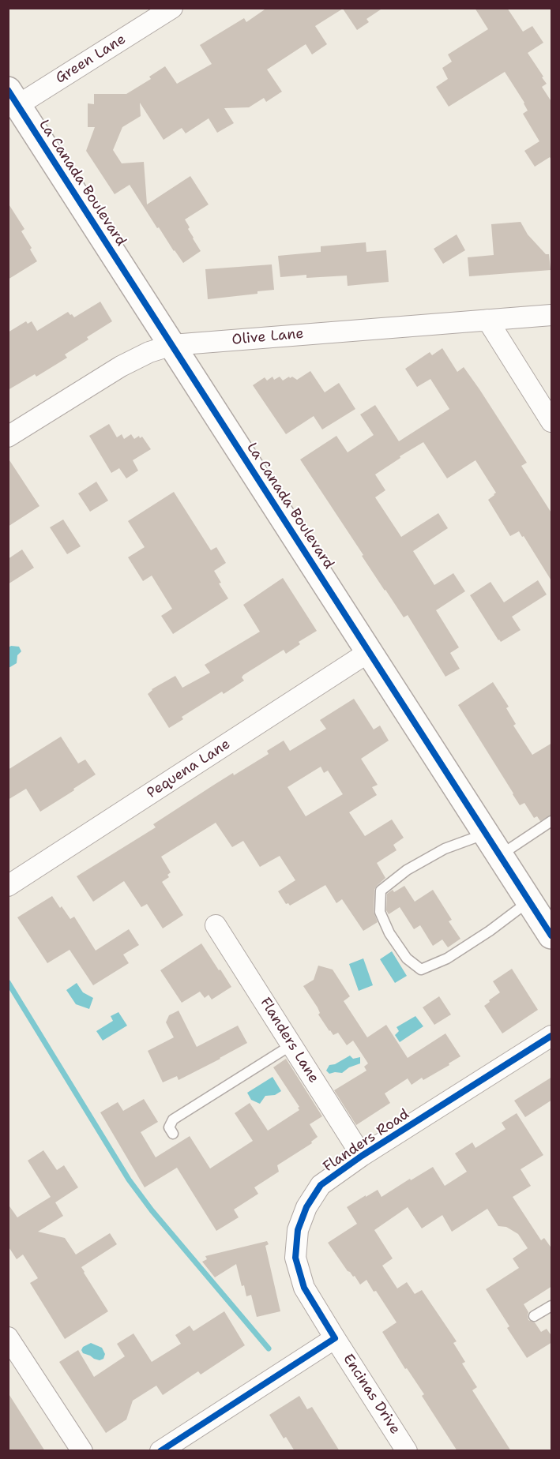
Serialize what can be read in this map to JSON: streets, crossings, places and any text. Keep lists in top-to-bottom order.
{
  "streets": {
    "street": [
      "Green Lane",
      "La Canada Boulevard",
      "Olive Lane",
      "Pequena Lane",
      "Flanders Lane",
      "Flanders Road",
      "Encinas Drive"
    ]
  },
  "crossings": [
    ["Green Lane", "La Canada Boulevard"],
    ["La Canada Boulevard", "Olive Lane"],
    ["La Canada Boulevard", "Pequena Lane"],
    ["Flanders Lane", "Flanders Road"],
    ["Flanders Road", "Encinas Drive"]
  ]
}
